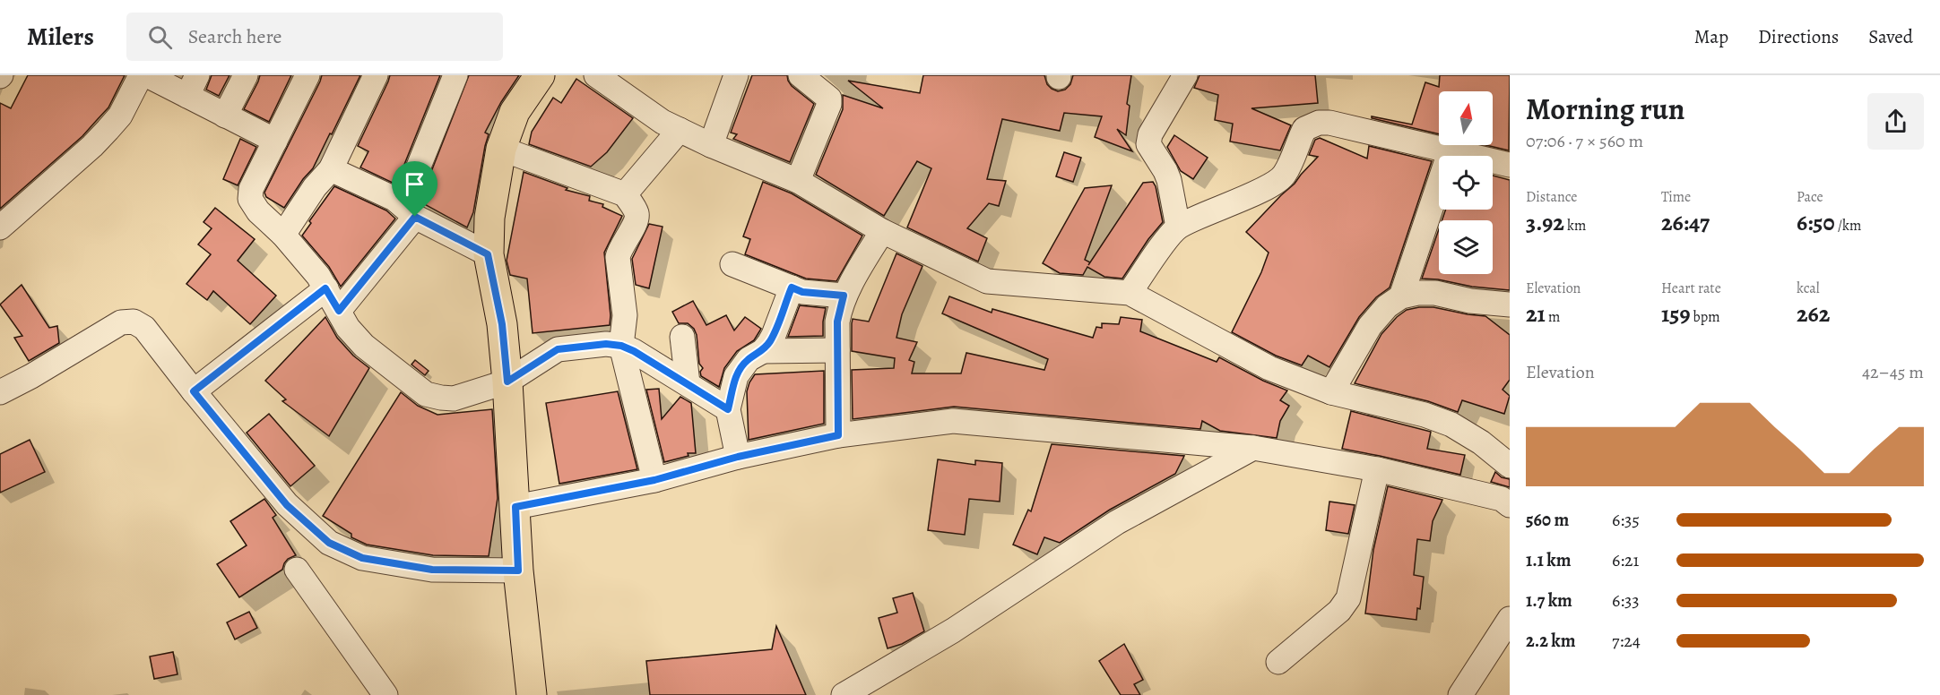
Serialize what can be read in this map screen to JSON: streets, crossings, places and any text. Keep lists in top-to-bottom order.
{
  "north": "top",
  "page": {
    "header": "Milers",
    "search": "Search here",
    "nav": ["Map", "Directions", "Saved"],
    "heading": ["Morning run", "07:06 · 7 × 560 m"],
    "stats": [
      ["Distance", "3.92 km"],
      ["Time", "26:47"],
      ["Pace", "6:50 /km"],
      ["Elevation", "21 m"],
      ["Heart rate", "159 bpm"],
      ["kcal", "262"]
    ],
    "chart": ["Elevation", "42–45 m"],
    "list": [
      {
        "name": "560 m",
        "note": "6:35"
      },
      {
        "name": "1.1 km",
        "note": "6:21"
      },
      {
        "name": "1.7 km",
        "note": "6:33"
      },
      {
        "name": "2.2 km",
        "note": "7:24"
      }
    ]
  }
}
